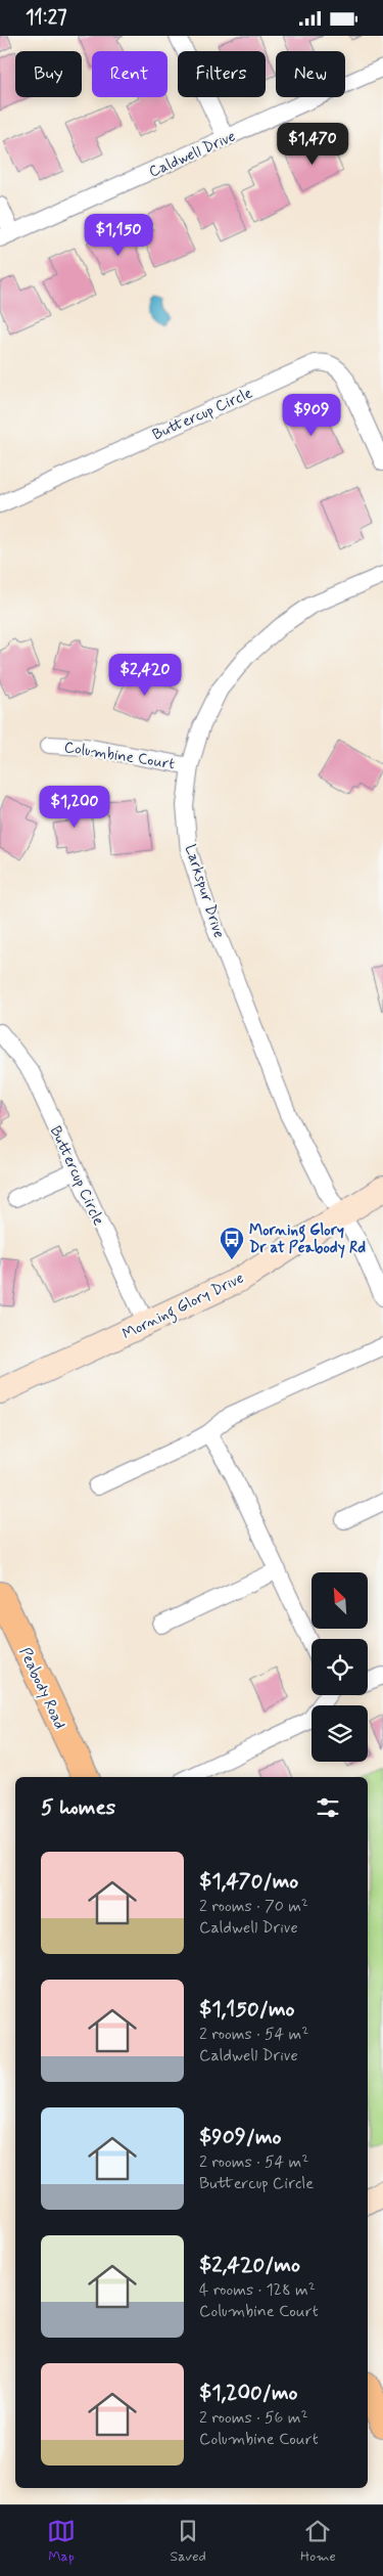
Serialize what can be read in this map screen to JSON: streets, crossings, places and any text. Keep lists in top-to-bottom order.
{
  "streets": {
    "main road": ["Peabody Road"],
    "street": [
      "Caldwell Drive",
      "Buttercup Circle",
      "Columbine Court",
      "Larkspur Drive",
      "Morning Glory Drive"
    ]
  },
  "crossings": [
    ["Buttercup Circle", "Morning Glory Drive"],
    ["Columbine Court", "Larkspur Drive"],
    ["Larkspur Drive", "Morning Glory Drive"]
  ],
  "places": {
    "bus stop": ["Morning Glory Dr at Peabody Rd"]
  },
  "north": "top left",
  "page": {
    "status": "11:27",
    "chip": [
      "Buy",
      "Rent",
      "Filters",
      "New"
    ],
    "price": [
      "$1,470",
      "$1,150",
      "$909",
      "$2,420",
      "$1,200"
    ],
    "heading": "5 homes",
    "list": [
      {
        "name": "$1,470/mo",
        "note": "2 rooms · 70 m² · Caldwell Drive"
      },
      {
        "name": "$1,150/mo",
        "note": "2 rooms · 54 m² · Caldwell Drive"
      },
      {
        "name": "$909/mo",
        "note": "2 rooms · 54 m² · Buttercup Circle"
      },
      {
        "name": "$2,420/mo",
        "note": "4 rooms · 128 m² · Columbine Court"
      },
      {
        "name": "$1,200/mo",
        "note": "2 rooms · 56 m² · Columbine Court"
      }
    ],
    "tabs": ["Map", "Saved", "Home"]
  }
}
